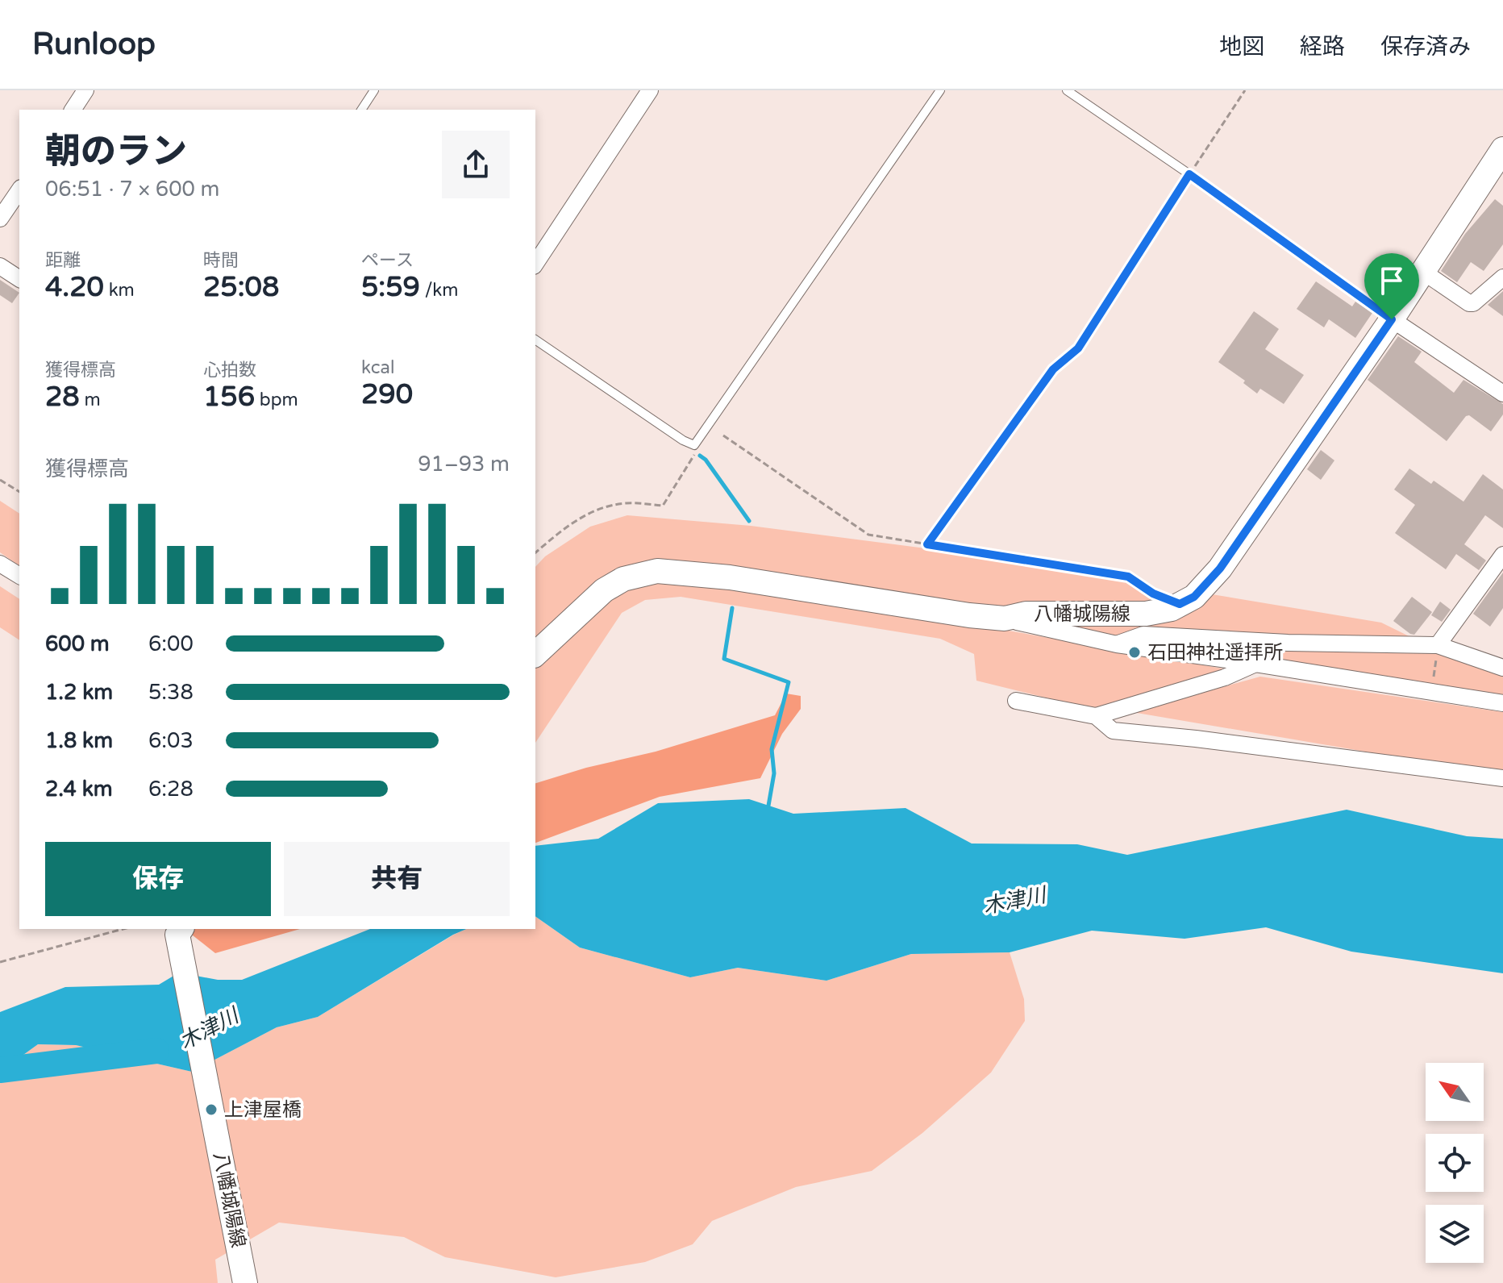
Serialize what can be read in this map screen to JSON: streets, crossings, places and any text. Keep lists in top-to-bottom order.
{
  "streets": {
    "main road": ["八幡城陽線"]
  },
  "water": ["木津川"],
  "places": ["石田神社遥拝所", "上津屋橋"],
  "north": "top left",
  "page": {
    "header": "Runloop",
    "nav": ["地図", "経路", "保存済み"],
    "heading": ["朝のラン", "06:51 · 7 × 600 m"],
    "stats": [
      ["距離", "4.20 km"],
      ["時間", "25:08"],
      ["ペース", "5:59 /km"],
      ["獲得標高", "28 m"],
      ["心拍数", "156 bpm"],
      ["kcal", "290"]
    ],
    "chart": ["獲得標高", "91–93 m"],
    "list": [
      {
        "name": "600 m",
        "note": "6:00"
      },
      {
        "name": "1.2 km",
        "note": "5:38"
      },
      {
        "name": "1.8 km",
        "note": "6:03"
      },
      {
        "name": "2.4 km",
        "note": "6:28"
      }
    ],
    "buttons": ["保存", "共有"]
  }
}
